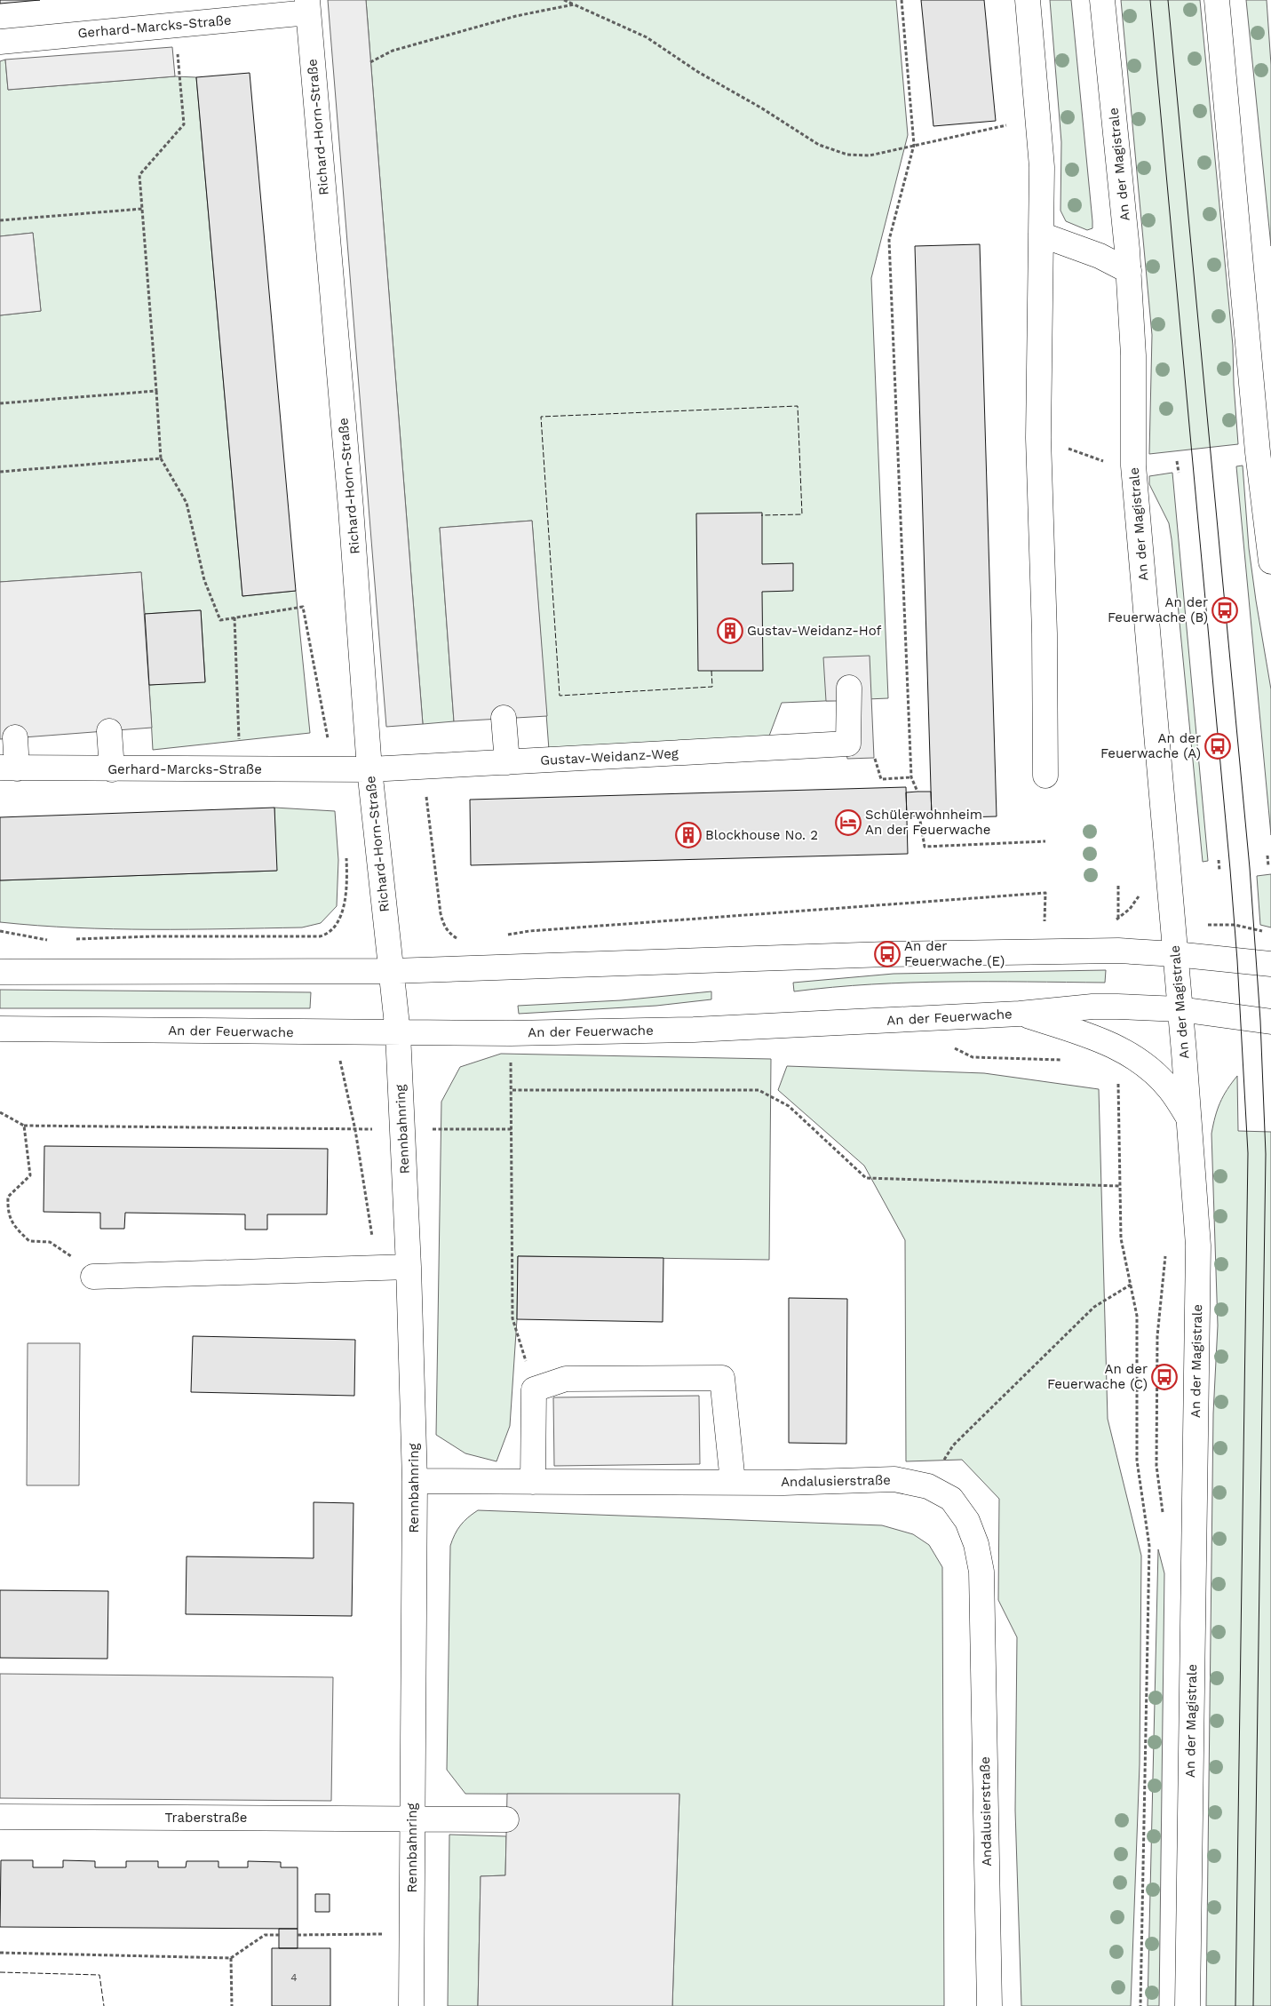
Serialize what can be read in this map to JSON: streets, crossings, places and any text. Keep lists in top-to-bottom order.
{
  "streets": {
    "street": [
      "Gerhard-Marcks-Straße",
      "Richard-Horn-Straße",
      "An der Magistrale",
      "Gustav-Weidanz-Weg",
      "An der Feuerwache",
      "Rennbahnring",
      "Andalusierstraße",
      "Traberstraße"
    ]
  },
  "crossings": [
    ["Gerhard-Marcks-Straße", "Richard-Horn-Straße"],
    ["Gerhard-Marcks-Straße", "Gustav-Weidanz-Weg"],
    ["Richard-Horn-Straße", "Gustav-Weidanz-Weg"],
    ["Richard-Horn-Straße", "Rennbahnring"],
    ["An der Magistrale", "An der Feuerwache"],
    ["An der Feuerwache", "Rennbahnring"],
    ["Rennbahnring", "Andalusierstraße"],
    ["Rennbahnring", "Traberstraße"]
  ],
  "places": {
    "bus stop": [
      "An der Feuerwache (B)",
      "An der Feuerwache (A)",
      "An der Feuerwache (E)",
      "An der Feuerwache (C)"
    ],
    "building": ["Gustav-Weidanz-Hof", "Blockhouse No. 2"],
    "hotel": ["Schülerwohnheim An der Feuerwache"]
  },
  "house_numbers": ["4"]
}
